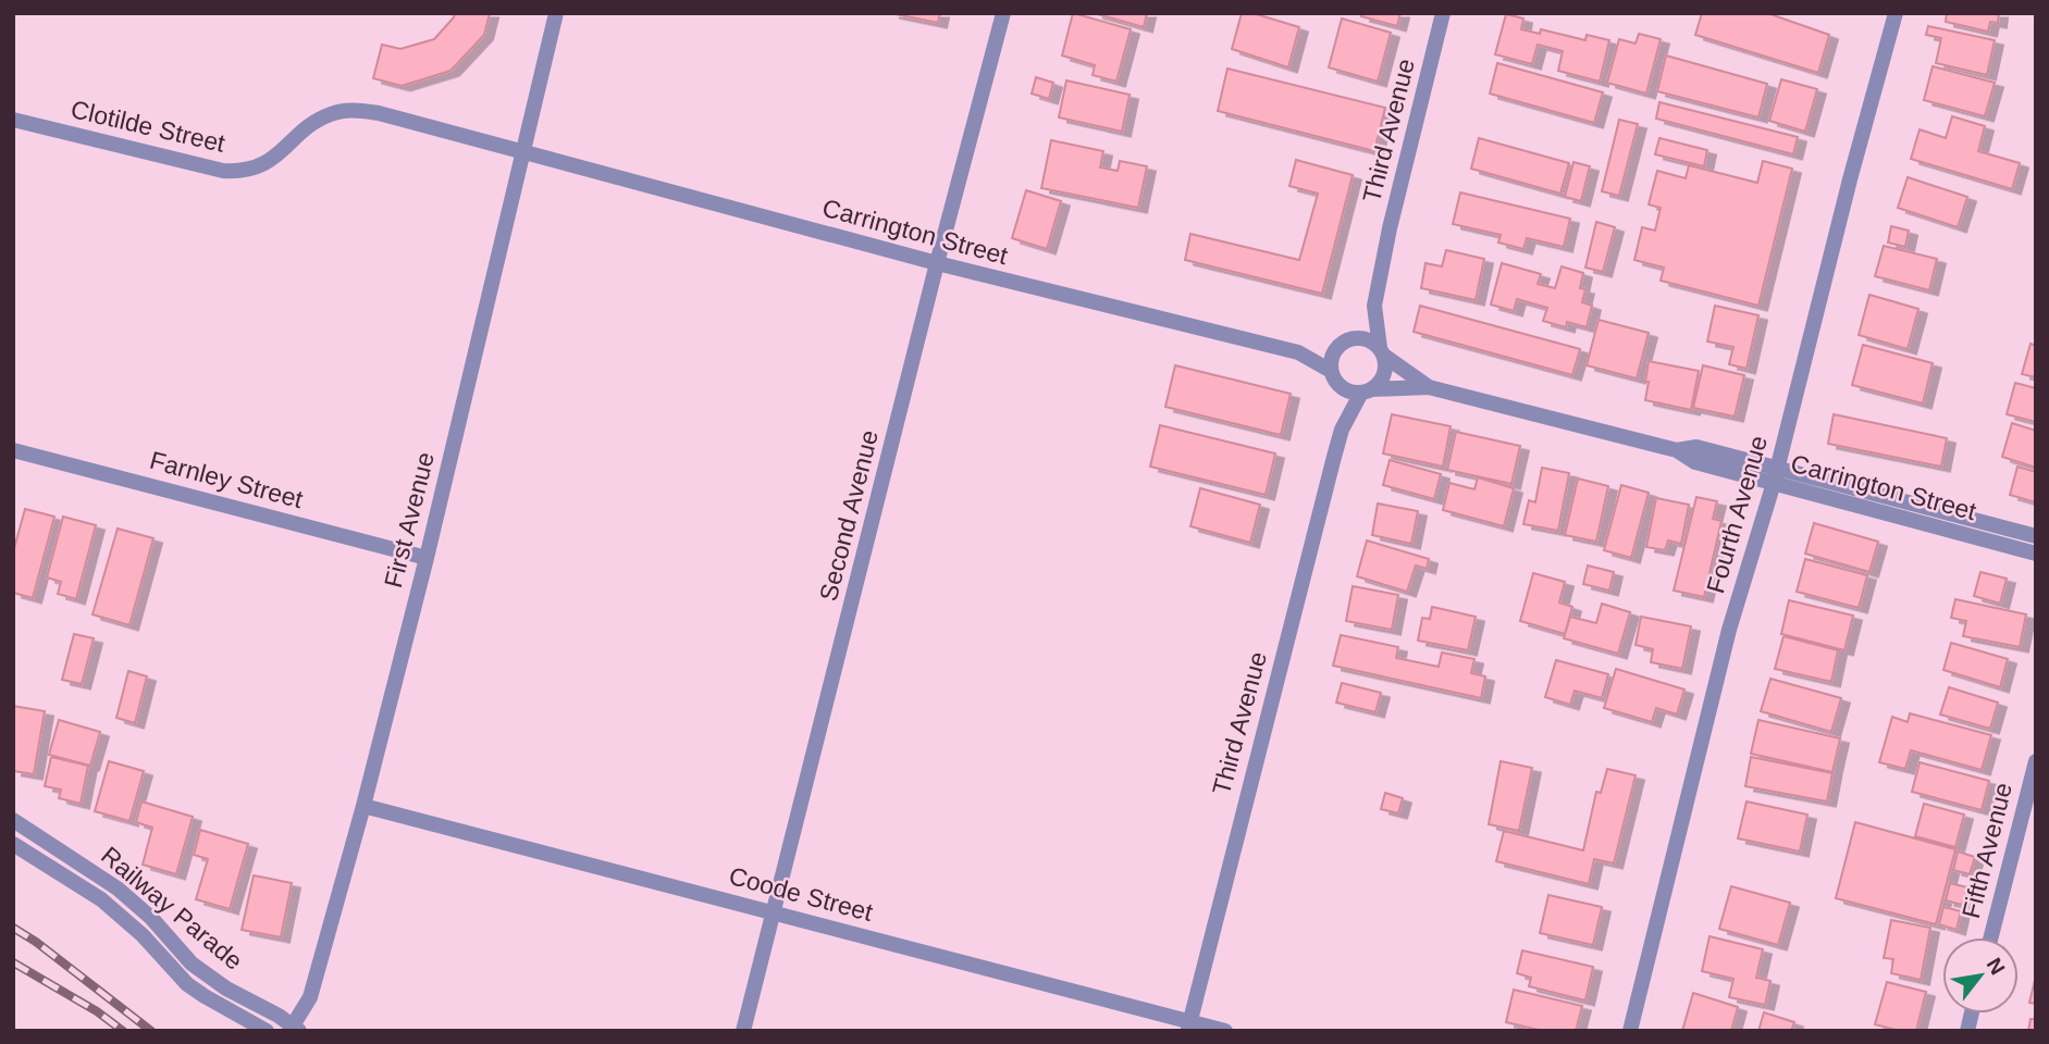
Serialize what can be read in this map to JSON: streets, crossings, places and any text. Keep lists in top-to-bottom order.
{
  "streets": {
    "street": [
      "Clotilde Street",
      "Third Avenue",
      "Carrington Street",
      "Farnley Street",
      "Fourth Avenue",
      "Second Avenue",
      "First Avenue",
      "Fifth Avenue",
      "Coode Street",
      "Railway Parade"
    ]
  },
  "crossings": [
    ["Clotilde Street", "Carrington Street"],
    ["Clotilde Street", "First Avenue"],
    ["Third Avenue", "Carrington Street"],
    ["Third Avenue", "Coode Street"],
    ["Carrington Street", "Fourth Avenue"],
    ["Carrington Street", "Second Avenue"],
    ["Carrington Street", "First Avenue"],
    ["Farnley Street", "First Avenue"],
    ["Second Avenue", "Coode Street"],
    ["First Avenue", "Coode Street"],
    ["First Avenue", "Railway Parade"]
  ],
  "north": "top right"
}
